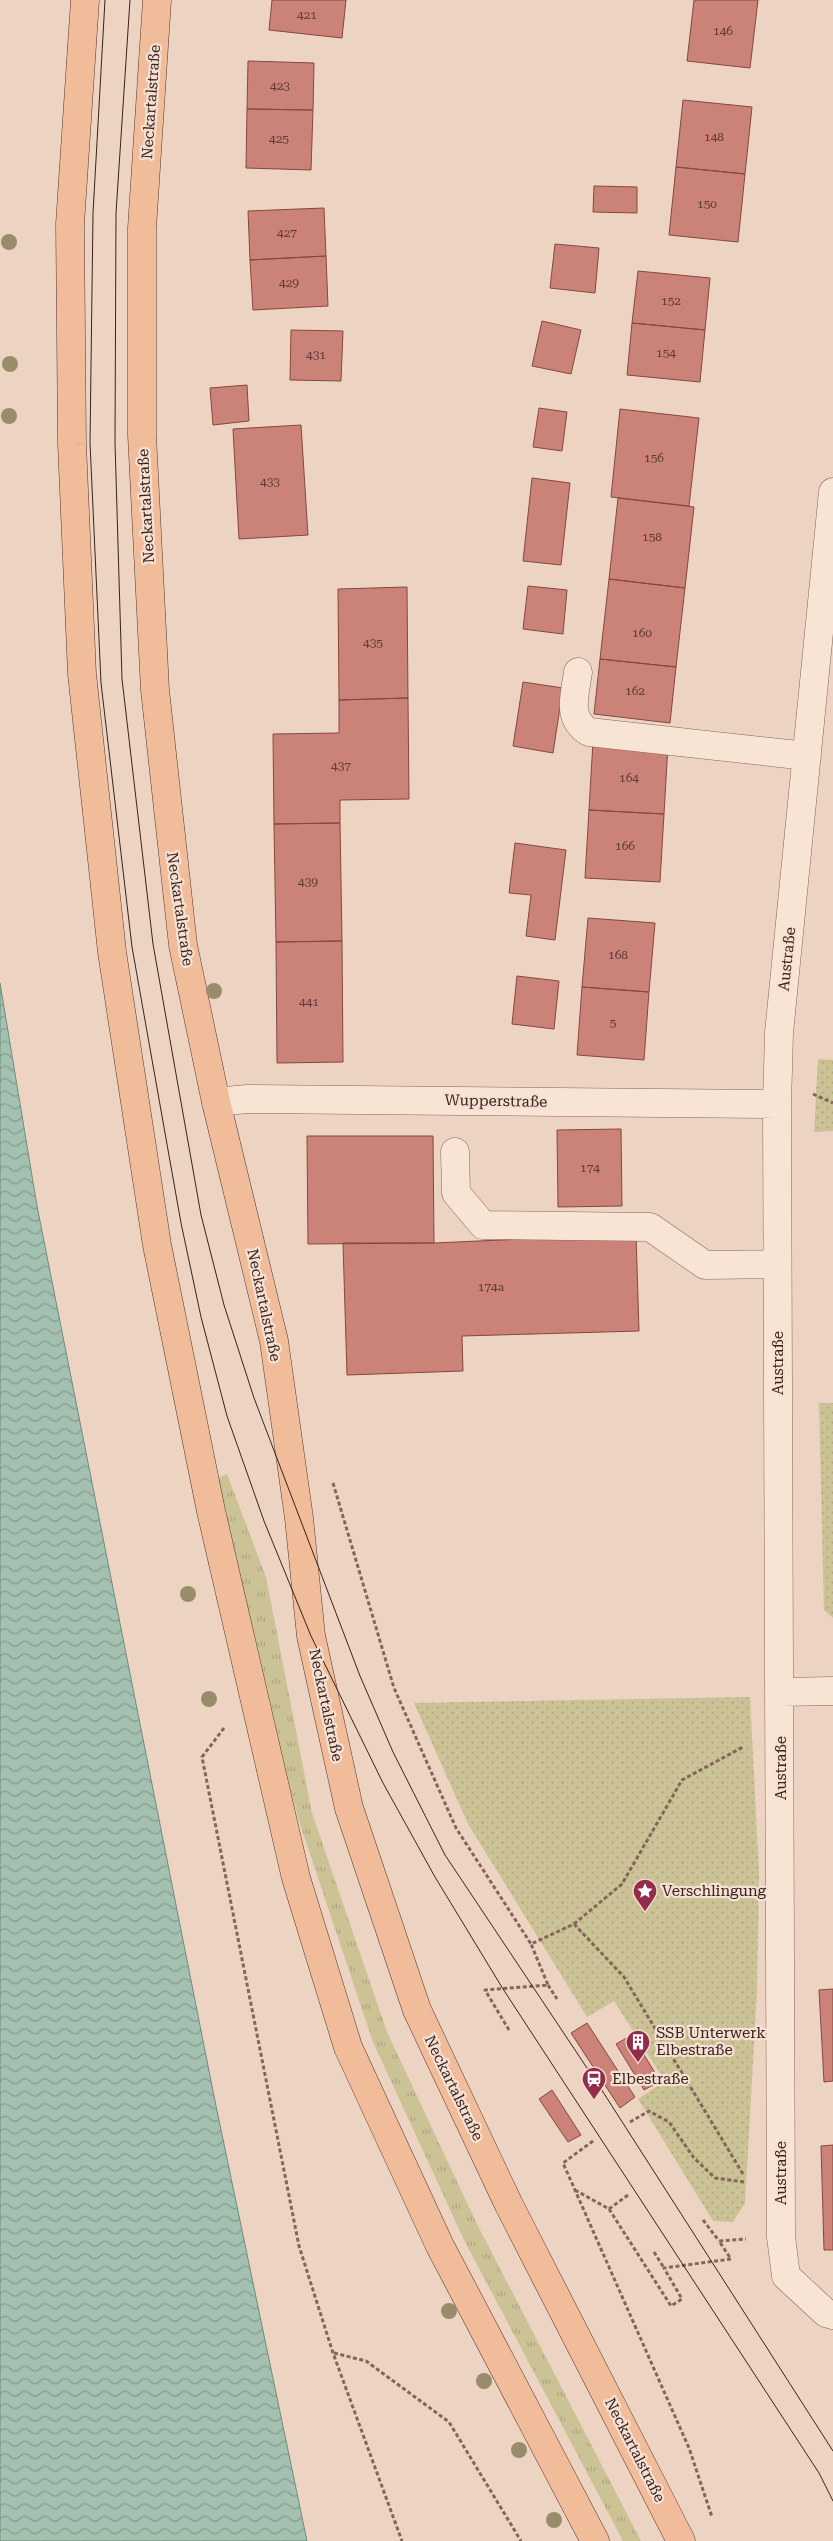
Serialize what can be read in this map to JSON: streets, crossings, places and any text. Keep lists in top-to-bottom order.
{
  "streets": {
    "main road": ["Neckartalstraße"],
    "street": ["Austraße", "Wupperstraße"]
  },
  "crossings": [
    ["Neckartalstraße", "Wupperstraße"],
    ["Austraße", "Wupperstraße"]
  ],
  "places": {
    "place": ["Verschlingung"],
    "building": ["SSB Unterwerk Elbestraße"],
    "station": ["Elbestraße"]
  },
  "house_numbers": [
    "421",
    "146",
    "423",
    "148",
    "425",
    "150",
    "427",
    "429",
    "152",
    "154",
    "431",
    "156",
    "433",
    "158",
    "160",
    "435",
    "162",
    "437",
    "164",
    "166",
    "439",
    "168",
    "441",
    "5",
    "174",
    "174a"
  ]
}
